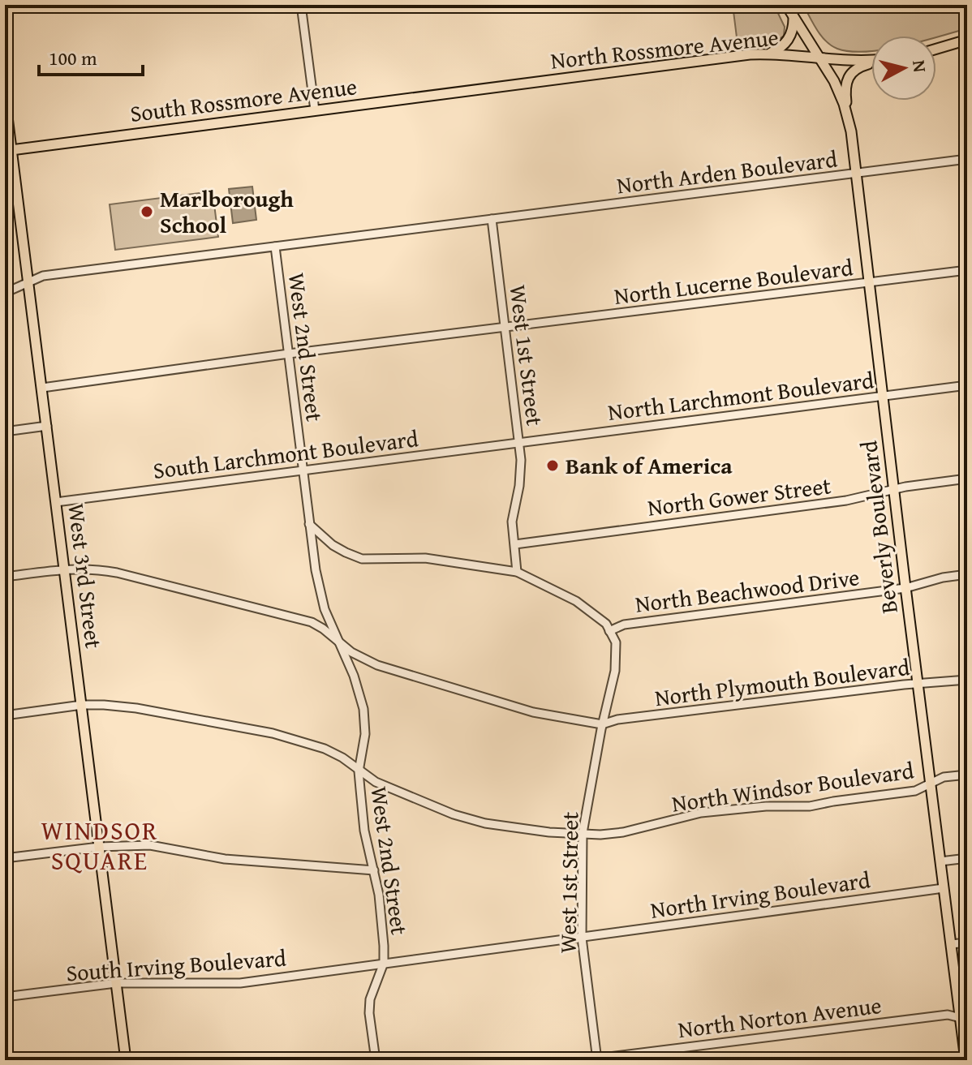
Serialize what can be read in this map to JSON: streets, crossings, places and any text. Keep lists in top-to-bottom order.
{
  "streets": {
    "main road": [
      "North Rossmore Avenue",
      "South Rossmore Avenue",
      "Beverly Boulevard",
      "West 3rd Street"
    ],
    "street": [
      "North Arden Boulevard",
      "North Lucerne Boulevard",
      "West 2nd Street",
      "West 1st Street",
      "North Larchmont Boulevard",
      "South Larchmont Boulevard",
      "North Gower Street",
      "North Beachwood Drive",
      "North Plymouth Boulevard",
      "North Windsor Boulevard",
      "North Irving Boulevard",
      "South Irving Boulevard",
      "North Norton Avenue"
    ]
  },
  "crossings": [
    ["North Rossmore Avenue", "South Rossmore Avenue"],
    ["North Rossmore Avenue", "Beverly Boulevard"],
    ["South Rossmore Avenue", "West 3rd Street"],
    ["North Arden Boulevard", "West 2nd Street"],
    ["North Arden Boulevard", "West 1st Street"],
    ["North Arden Boulevard", "Beverly Boulevard"],
    ["North Arden Boulevard", "West 3rd Street"],
    ["North Lucerne Boulevard", "West 2nd Street"],
    ["North Lucerne Boulevard", "West 1st Street"],
    ["North Lucerne Boulevard", "Beverly Boulevard"],
    ["North Lucerne Boulevard", "West 3rd Street"],
    ["West 2nd Street", "South Larchmont Boulevard"],
    ["West 2nd Street", "North Windsor Boulevard"],
    ["West 2nd Street", "South Irving Boulevard"],
    ["West 1st Street", "North Larchmont Boulevard"],
    ["West 1st Street", "South Larchmont Boulevard"],
    ["West 1st Street", "North Gower Street"],
    ["West 1st Street", "North Beachwood Drive"],
    ["West 1st Street", "North Plymouth Boulevard"],
    ["West 1st Street", "North Windsor Boulevard"],
    ["West 1st Street", "North Irving Boulevard"],
    ["West 1st Street", "South Irving Boulevard"],
    ["West 1st Street", "North Norton Avenue"],
    ["North Larchmont Boulevard", "South Larchmont Boulevard"],
    ["North Larchmont Boulevard", "Beverly Boulevard"],
    ["South Larchmont Boulevard", "West 3rd Street"],
    ["North Gower Street", "Beverly Boulevard"],
    ["Beverly Boulevard", "North Beachwood Drive"],
    ["Beverly Boulevard", "North Plymouth Boulevard"],
    ["Beverly Boulevard", "North Windsor Boulevard"],
    ["Beverly Boulevard", "North Irving Boulevard"],
    ["Beverly Boulevard", "North Norton Avenue"],
    ["West 3rd Street", "North Windsor Boulevard"],
    ["West 3rd Street", "South Irving Boulevard"],
    ["North Irving Boulevard", "South Irving Boulevard"]
  ],
  "districts": ["WINDSOR SQUARE"],
  "places": ["Marlborough School", "Bank of America"],
  "scale_bar": "100 m",
  "north": "right"
}
